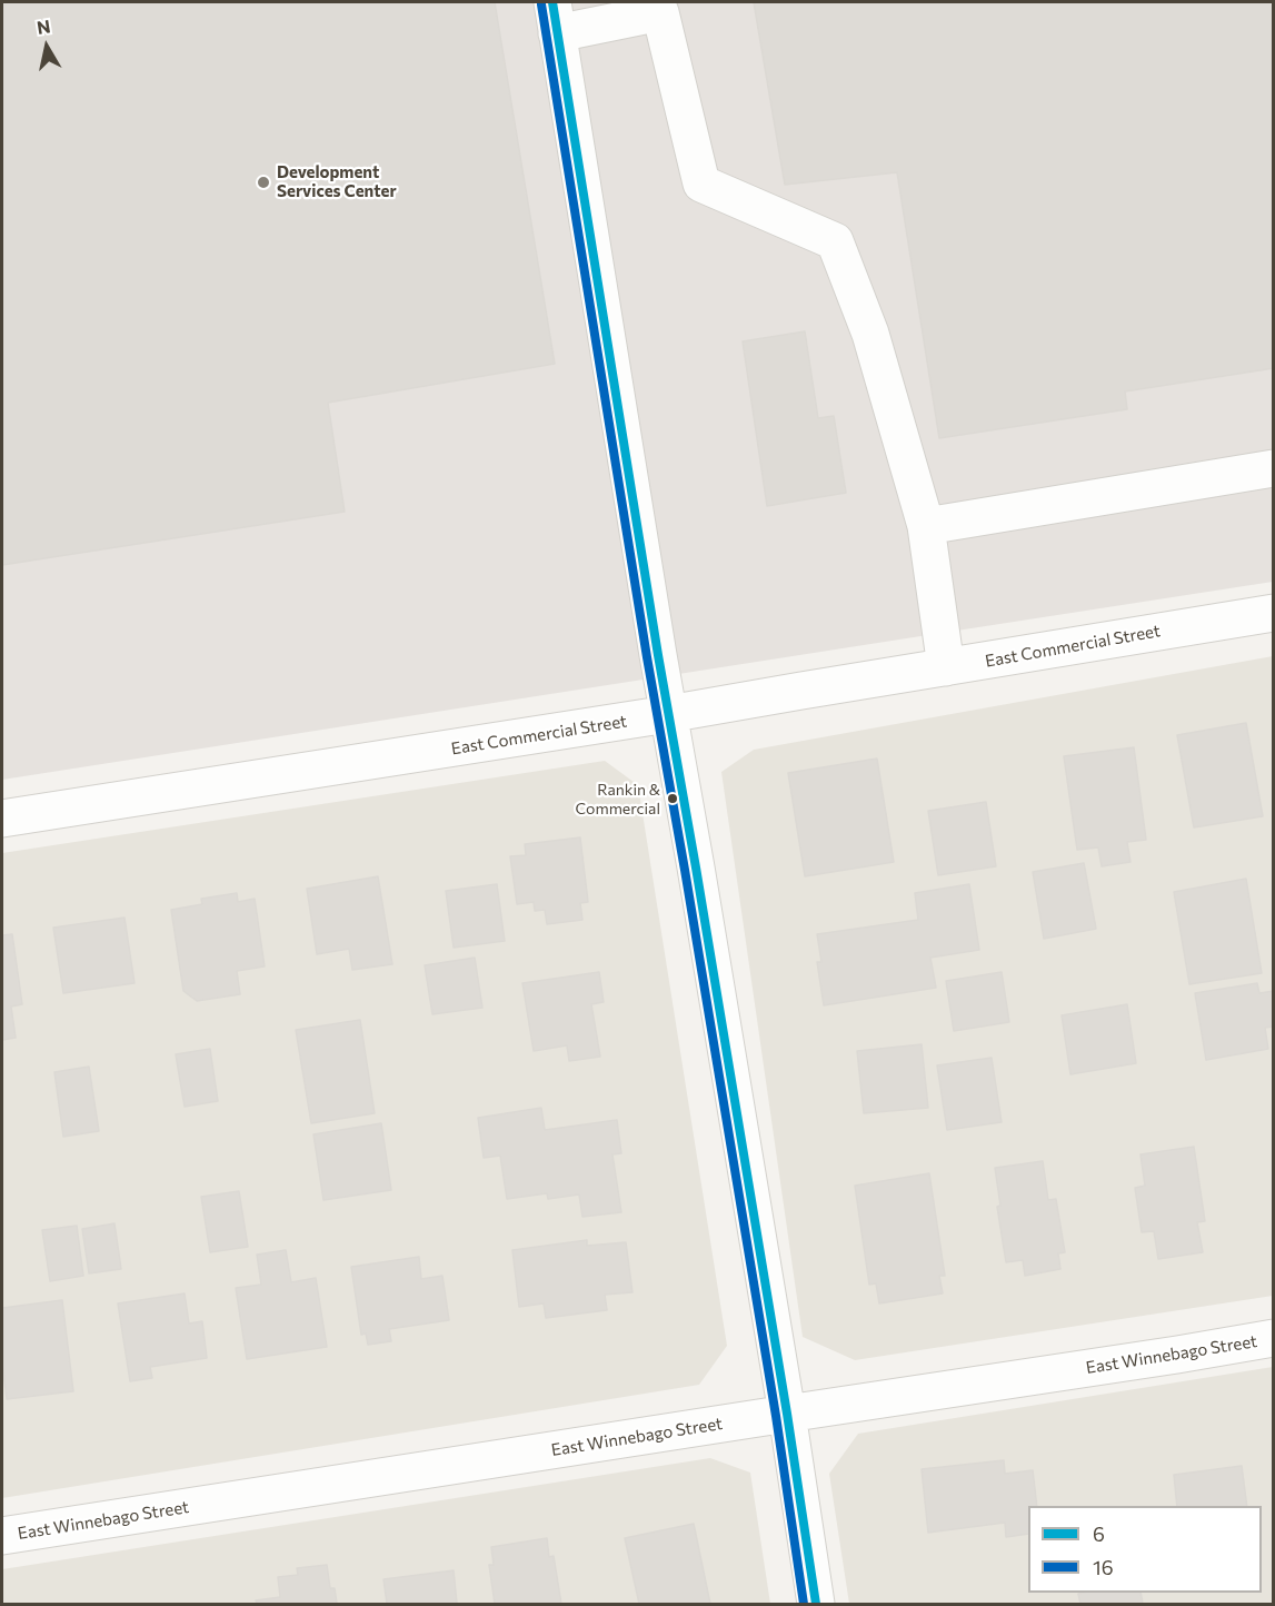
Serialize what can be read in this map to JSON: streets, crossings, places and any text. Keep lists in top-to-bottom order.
{
  "streets": {
    "street": ["East Commercial Street", "East Winnebago Street"]
  },
  "places": ["Development Services Center", "Rankin & Commercial"],
  "lines": ["transit line 6", "transit line 16"],
  "legend": ["6", "16"],
  "north": "top"
}
